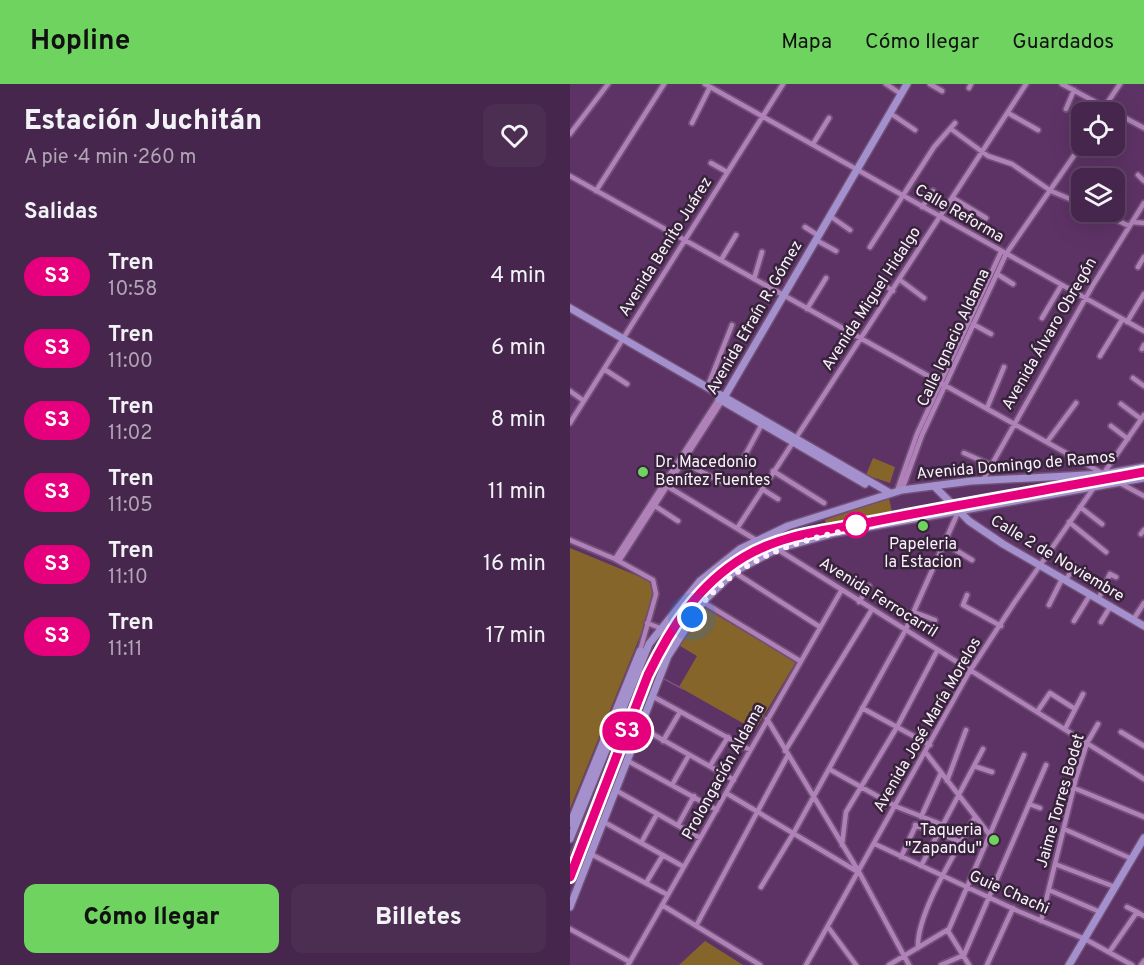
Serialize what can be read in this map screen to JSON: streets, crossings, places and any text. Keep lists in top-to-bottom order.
{
  "streets": {
    "street": [
      "Calle Reforma",
      "Avenida Benito Juárez",
      "Avenida Miguel Hidalgo",
      "Avenida Efraín R. Gómez",
      "Avenida Álvaro Obregón",
      "Calle Ignacio Aldama",
      "Avenida Domingo de Ramos",
      "Calle 2 de Noviembre",
      "Avenida Ferrocarril",
      "Avenida José María Morelos",
      "Prolongación Aldama",
      "Jaime Torres Bodet",
      "Guie Chachi"
    ]
  },
  "crossings": [
    ["Calle Reforma", "Avenida Benito Juárez"],
    ["Calle Reforma", "Avenida Miguel Hidalgo"],
    ["Calle Reforma", "Avenida Efraín R. Gómez"],
    ["Calle Reforma", "Avenida Álvaro Obregón"],
    ["Calle Reforma", "Calle Ignacio Aldama"],
    ["Avenida Álvaro Obregón", "Avenida Domingo de Ramos"],
    ["Calle Ignacio Aldama", "Avenida Domingo de Ramos"],
    ["Avenida Domingo de Ramos", "Avenida José María Morelos"],
    ["Calle 2 de Noviembre", "Avenida José María Morelos"],
    ["Avenida Ferrocarril", "Avenida José María Morelos"],
    ["Avenida Ferrocarril", "Prolongación Aldama"],
    ["Avenida Ferrocarril", "Jaime Torres Bodet"],
    ["Avenida José María Morelos", "Guie Chachi"],
    ["Jaime Torres Bodet", "Guie Chachi"]
  ],
  "places": ["Dr. Macedonio Benítez Fuentes", "Papeleria la Estacion", "Taqueria \"Zapandu\""],
  "page": {
    "header": "Hopline",
    "nav": ["Mapa", "Cómo llegar", "Guardados"],
    "heading": [
      ["Estación Juchitán", "A pie · 4 min · 260 m"],
      "Salidas"
    ],
    "on_map": "S3",
    "list": [
      {
        "mark": "S3",
        "name": "Tren",
        "note": "10:58",
        "value": "4 min"
      },
      {
        "mark": "S3",
        "name": "Tren",
        "note": "11:00",
        "value": "6 min"
      },
      {
        "mark": "S3",
        "name": "Tren",
        "note": "11:02",
        "value": "8 min"
      },
      {
        "mark": "S3",
        "name": "Tren",
        "note": "11:05",
        "value": "11 min"
      },
      {
        "mark": "S3",
        "name": "Tren",
        "note": "11:10",
        "value": "16 min"
      },
      {
        "mark": "S3",
        "name": "Tren",
        "note": "11:11",
        "value": "17 min"
      }
    ],
    "buttons": ["Cómo llegar", "Billetes"]
  }
}
